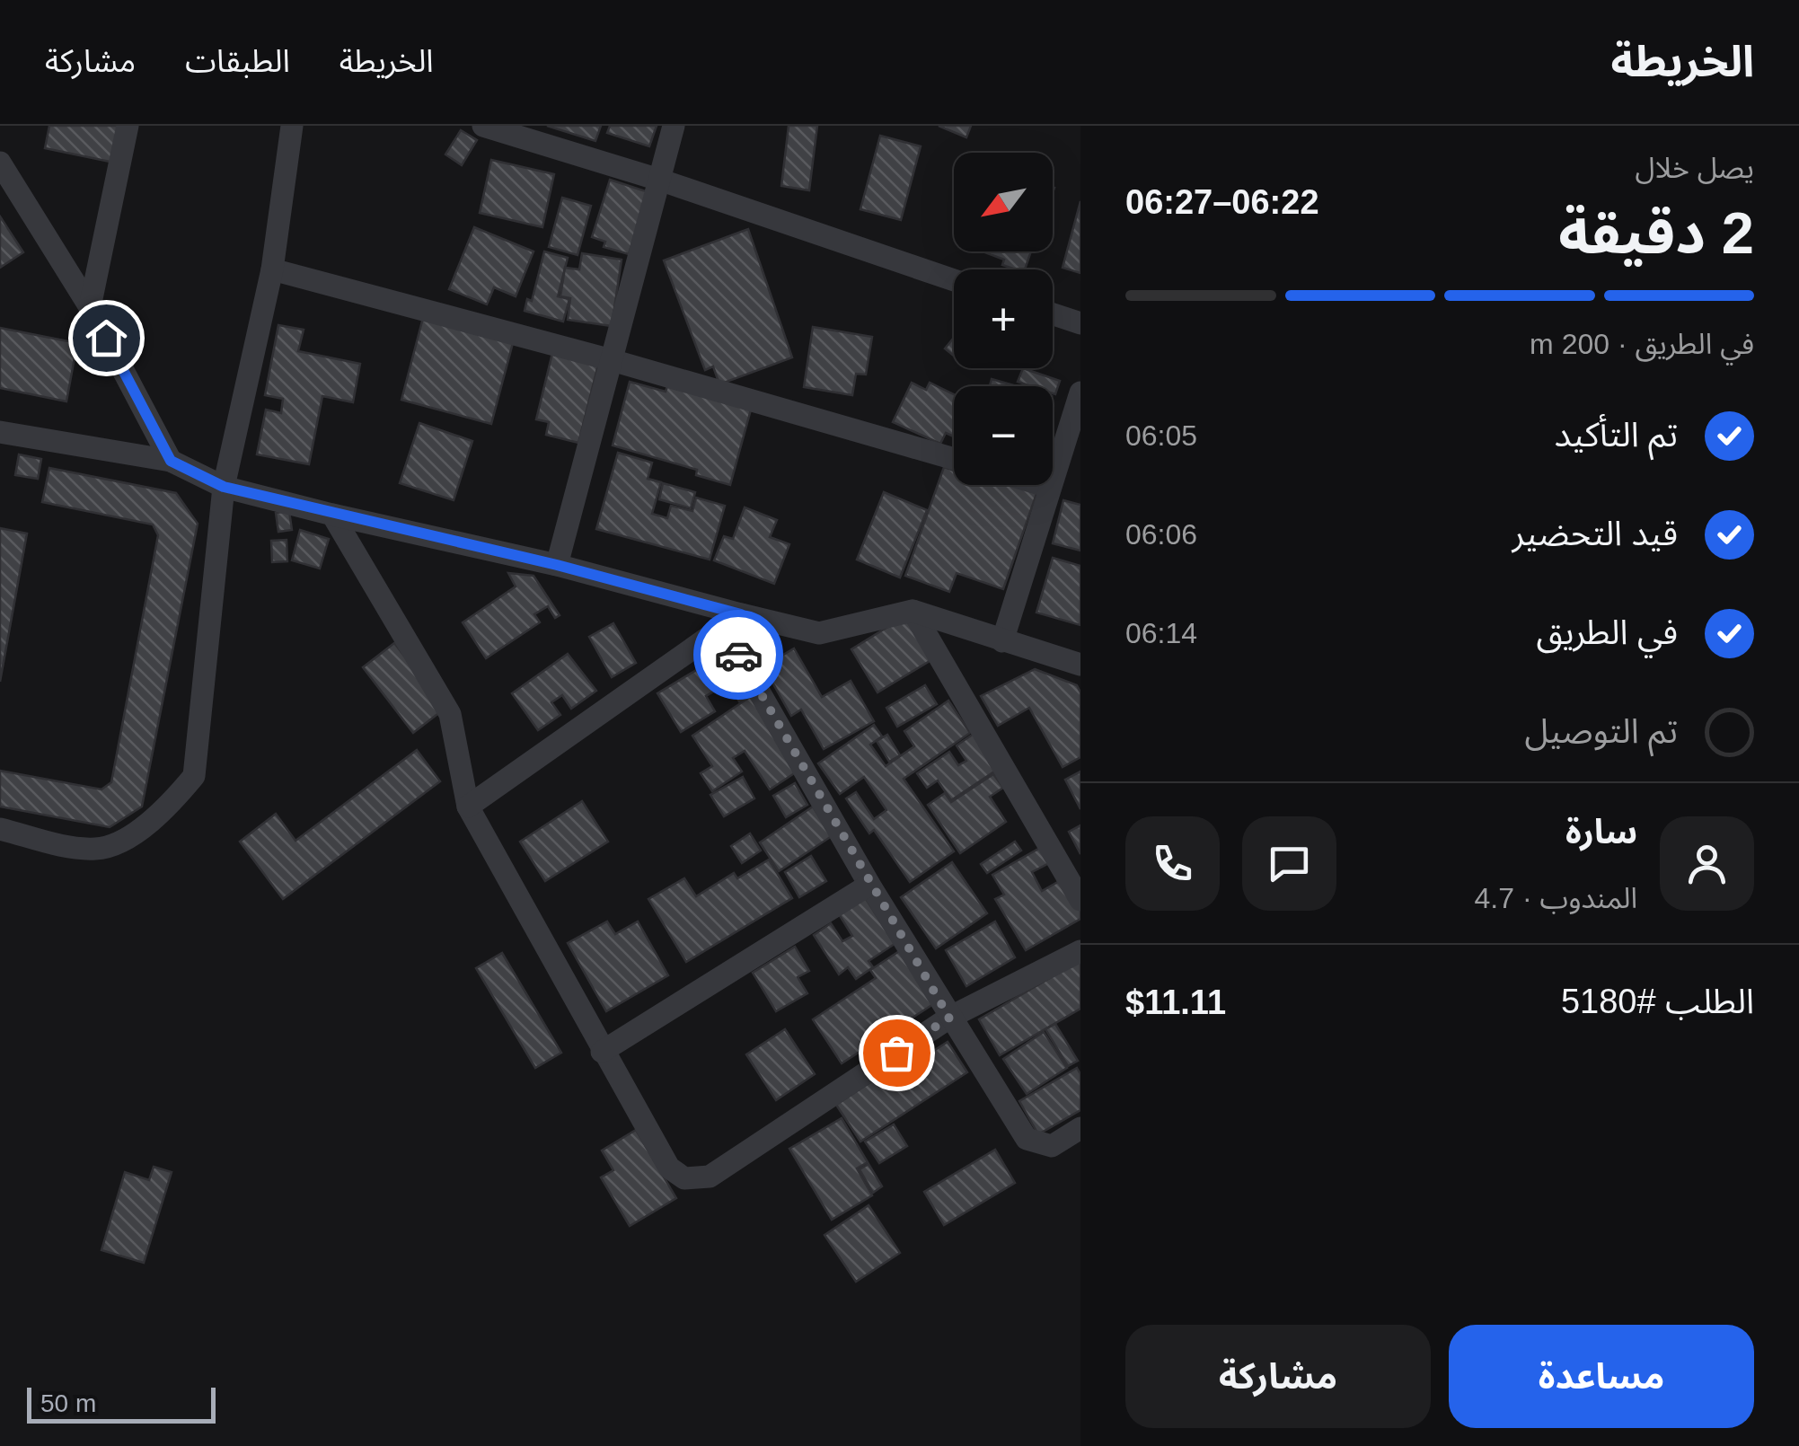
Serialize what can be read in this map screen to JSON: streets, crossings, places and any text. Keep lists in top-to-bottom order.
{
  "scale_bar": "50 m",
  "north": "bottom left",
  "page": {
    "header": "الخريطة",
    "nav": ["الخريطة", "الطبقات", "مشاركة"],
    "heading": ["2 دقيقة", "يصل خلال", "06:22–06:27"],
    "panel": [
      "سارة",
      "المندوب · 4.7",
      "الطلب #5180",
      "$11.11"
    ],
    "map_buttons": ["+", "−"],
    "bar": "في الطريق · 200 m",
    "list": [
      ["تم التأكيد", "06:05"],
      ["قيد التحضير", "06:06"],
      ["في الطريق", "06:14"],
      "تم التوصيل"
    ],
    "buttons": ["مساعدة", "مشاركة"],
    "scale": "50 m"
  }
}
